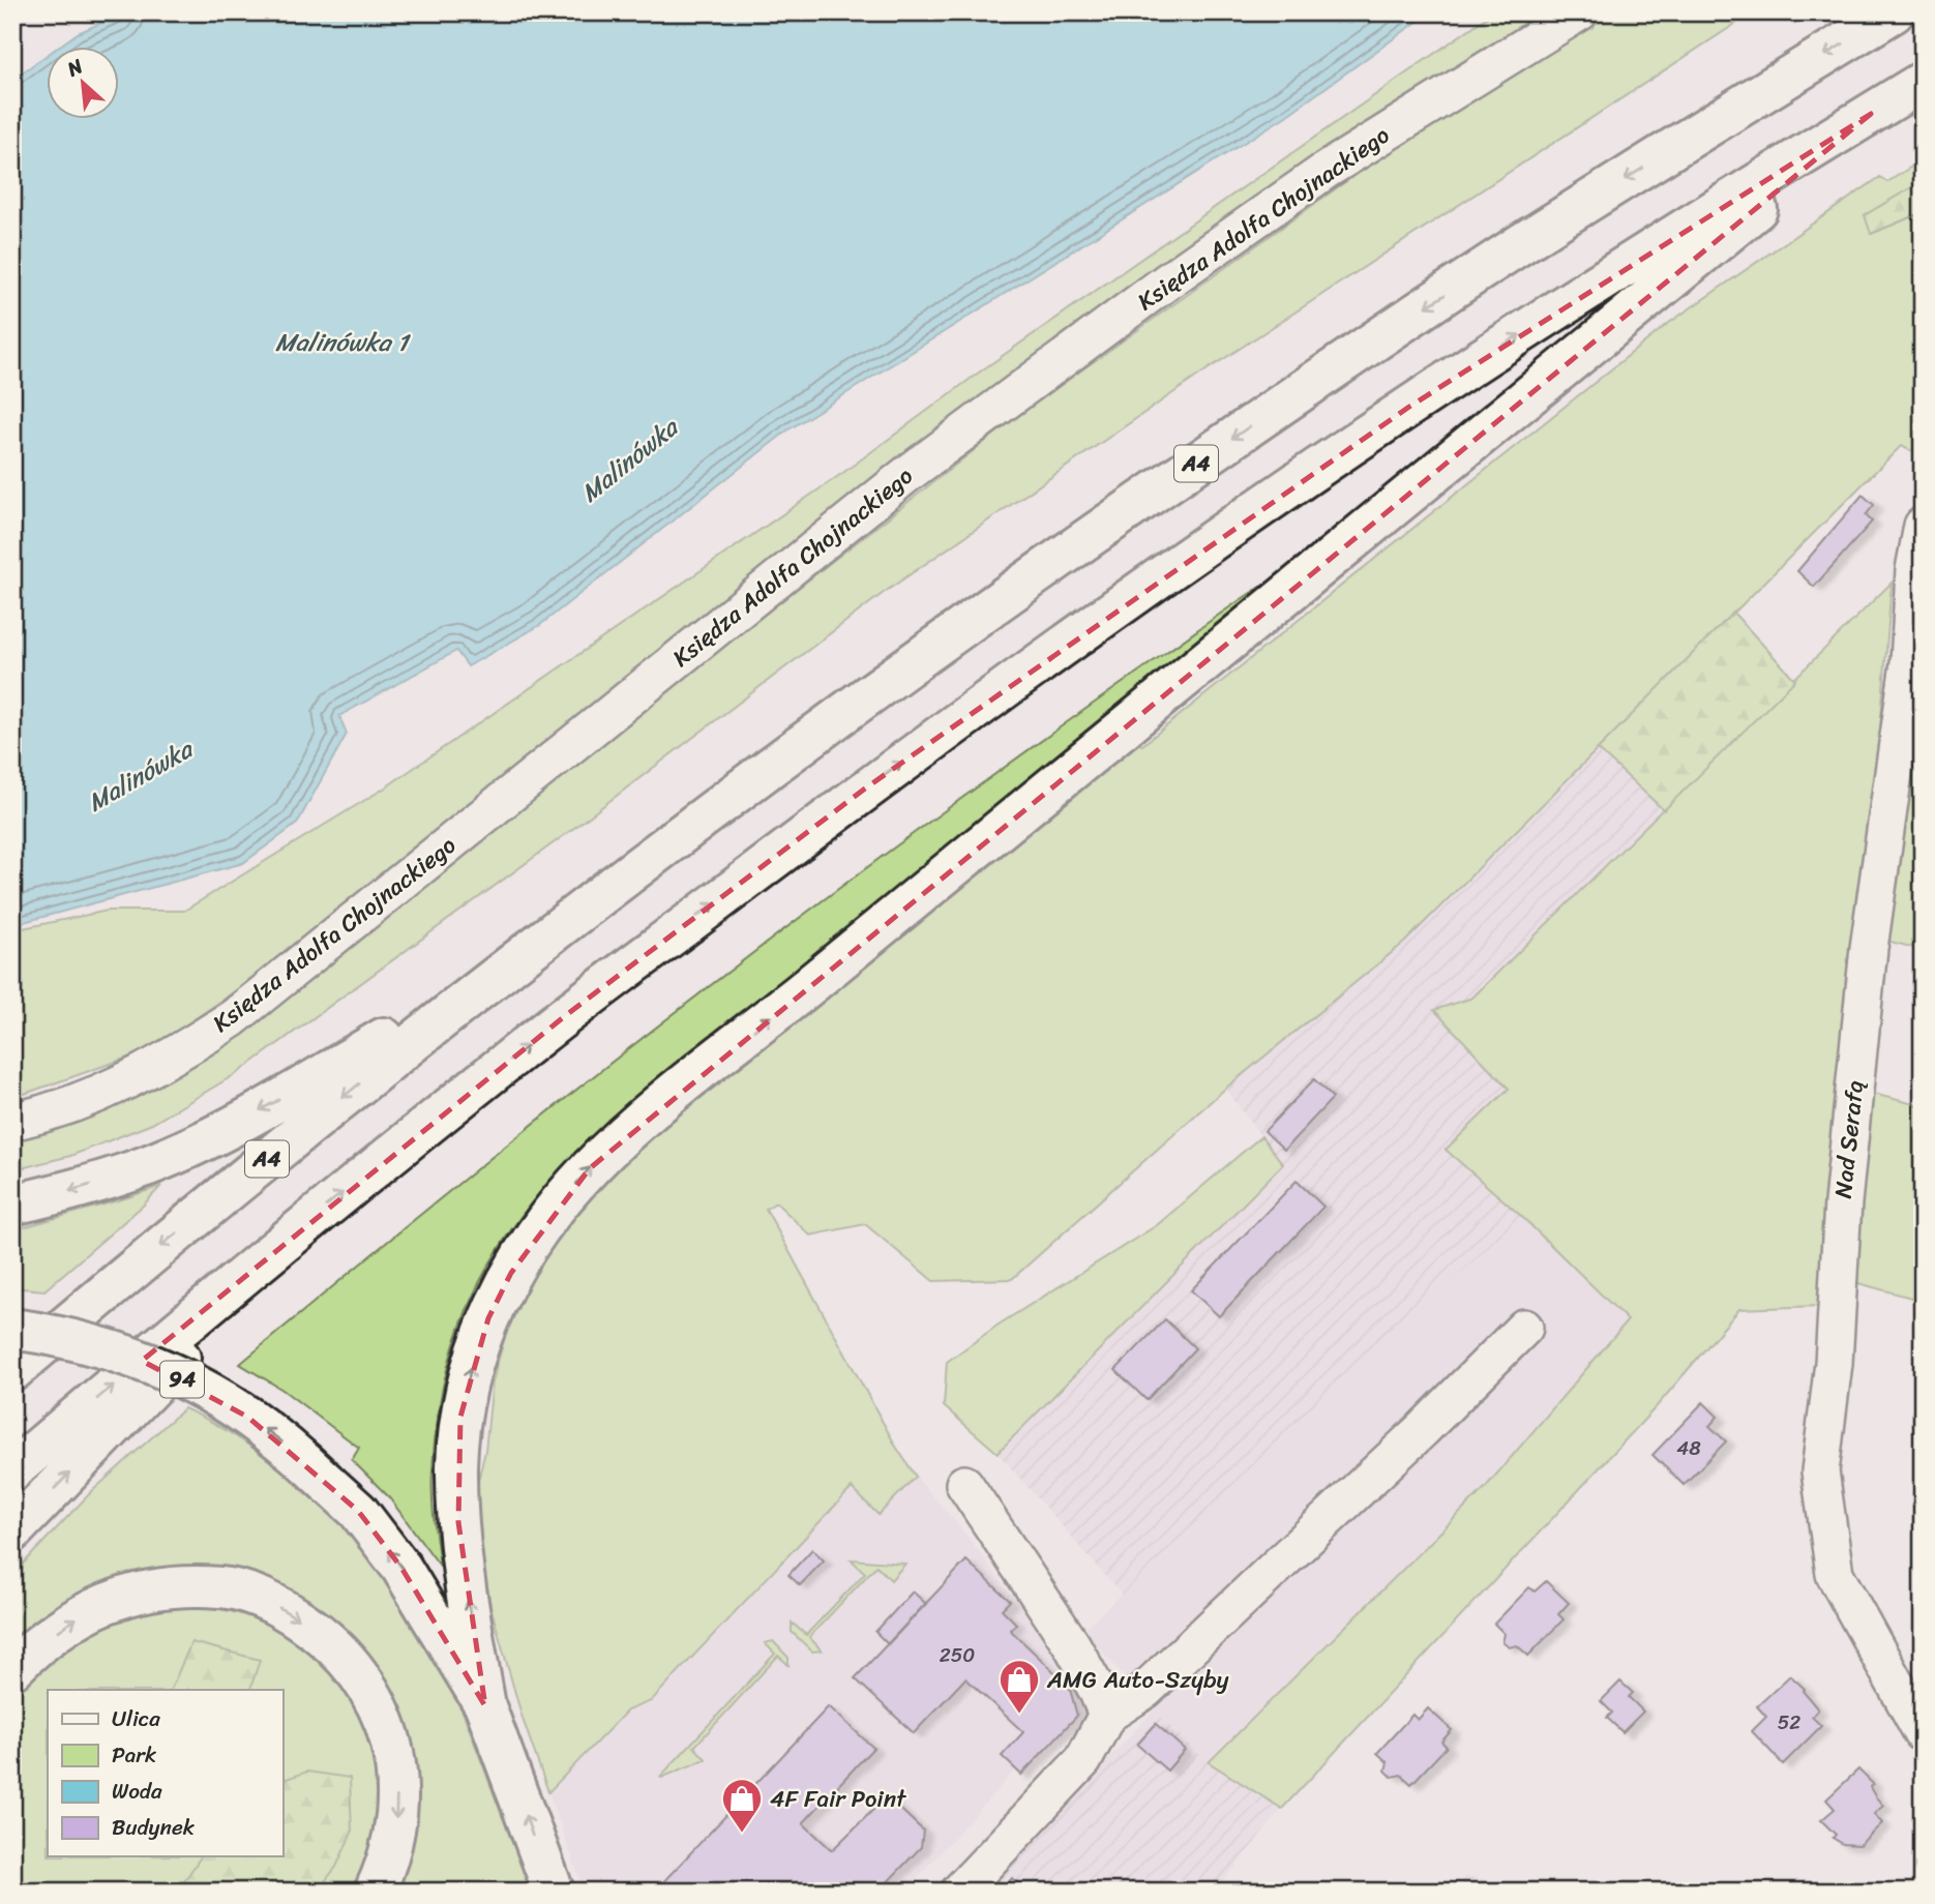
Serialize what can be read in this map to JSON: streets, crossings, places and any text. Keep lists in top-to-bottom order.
{
  "streets": {
    "highway": ["A4", "94"],
    "street": ["Księdza Adolfa Chojnackiego", "Nad Serafą"]
  },
  "water": ["Malinówka 1", "Malinówka"],
  "places": {
    "shop": ["AMG Auto-Szyby", "4F Fair Point"]
  },
  "house_numbers": ["48", "250", "52"],
  "legend": [
    "Ulica",
    "Park",
    "Woda",
    "Budynek"
  ],
  "north": "top left"
}
